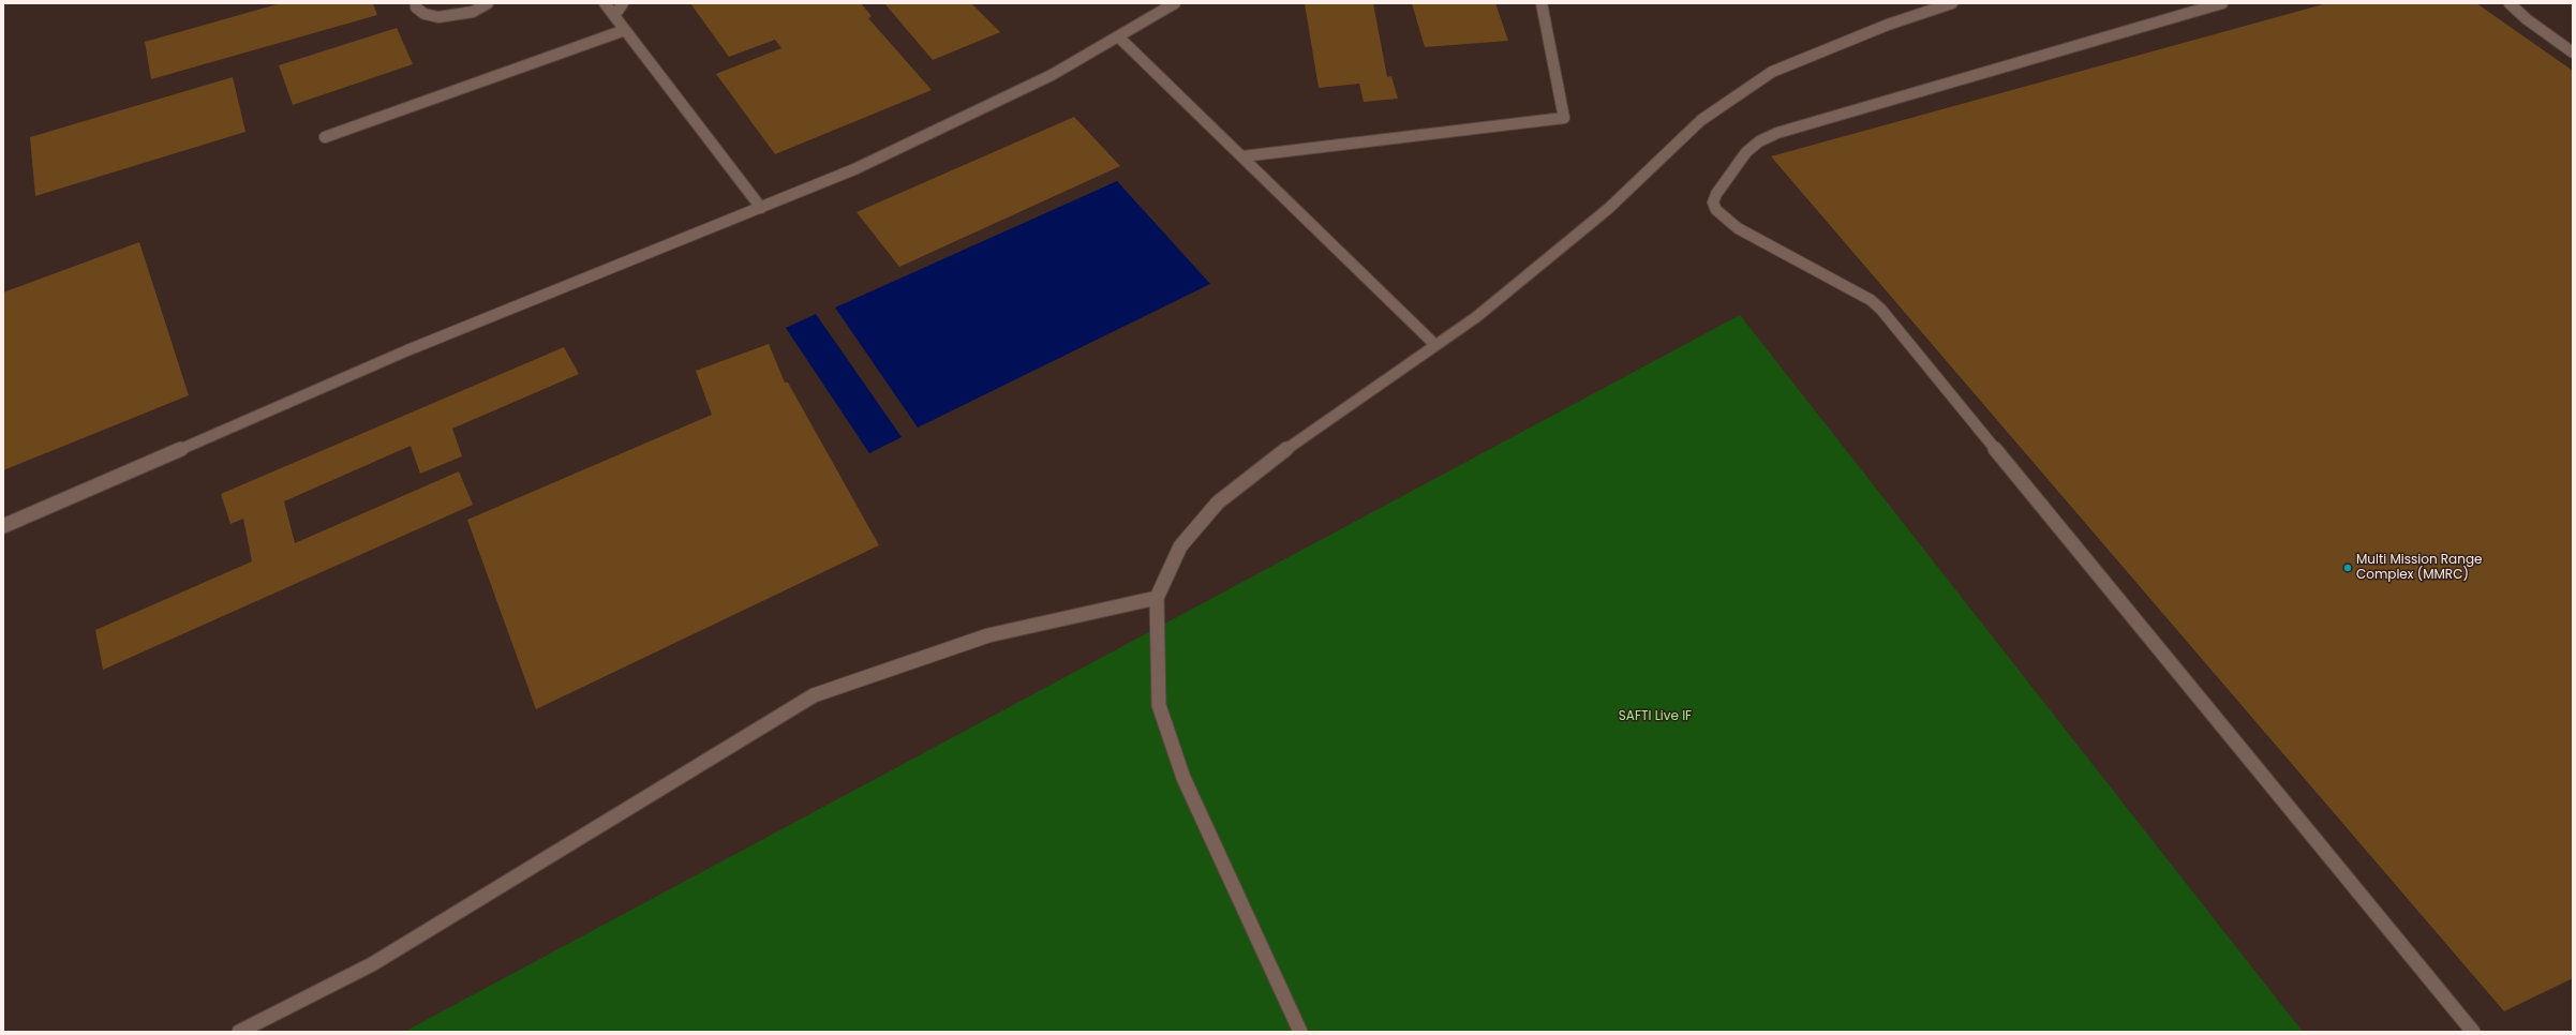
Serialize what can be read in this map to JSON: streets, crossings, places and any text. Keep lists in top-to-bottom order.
{
  "parks": ["SAFTI Live IF"],
  "places": ["Multi Mission Range Complex (MMRC)"]
}
